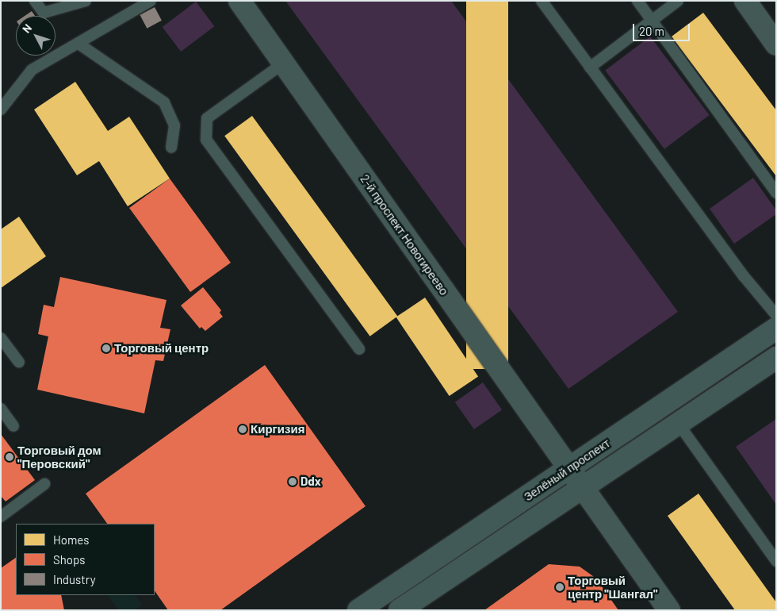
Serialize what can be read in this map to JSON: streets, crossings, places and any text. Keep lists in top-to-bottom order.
{
  "streets": {
    "main road": ["Зелёный проспект"],
    "street": ["2-й проспект Новогиреево"]
  },
  "crossings": [
    ["2-й проспект Новогиреево", "Зелёный проспект"]
  ],
  "places": [
    "Торговый центр",
    "Киргизия",
    "Торговый дом \"Перовский\"",
    "Ddx",
    "Торговый центр \"Шангал\""
  ],
  "legend": ["Homes", "Shops", "Industry"],
  "scale_bar": "20 m",
  "north": "top left"
}
